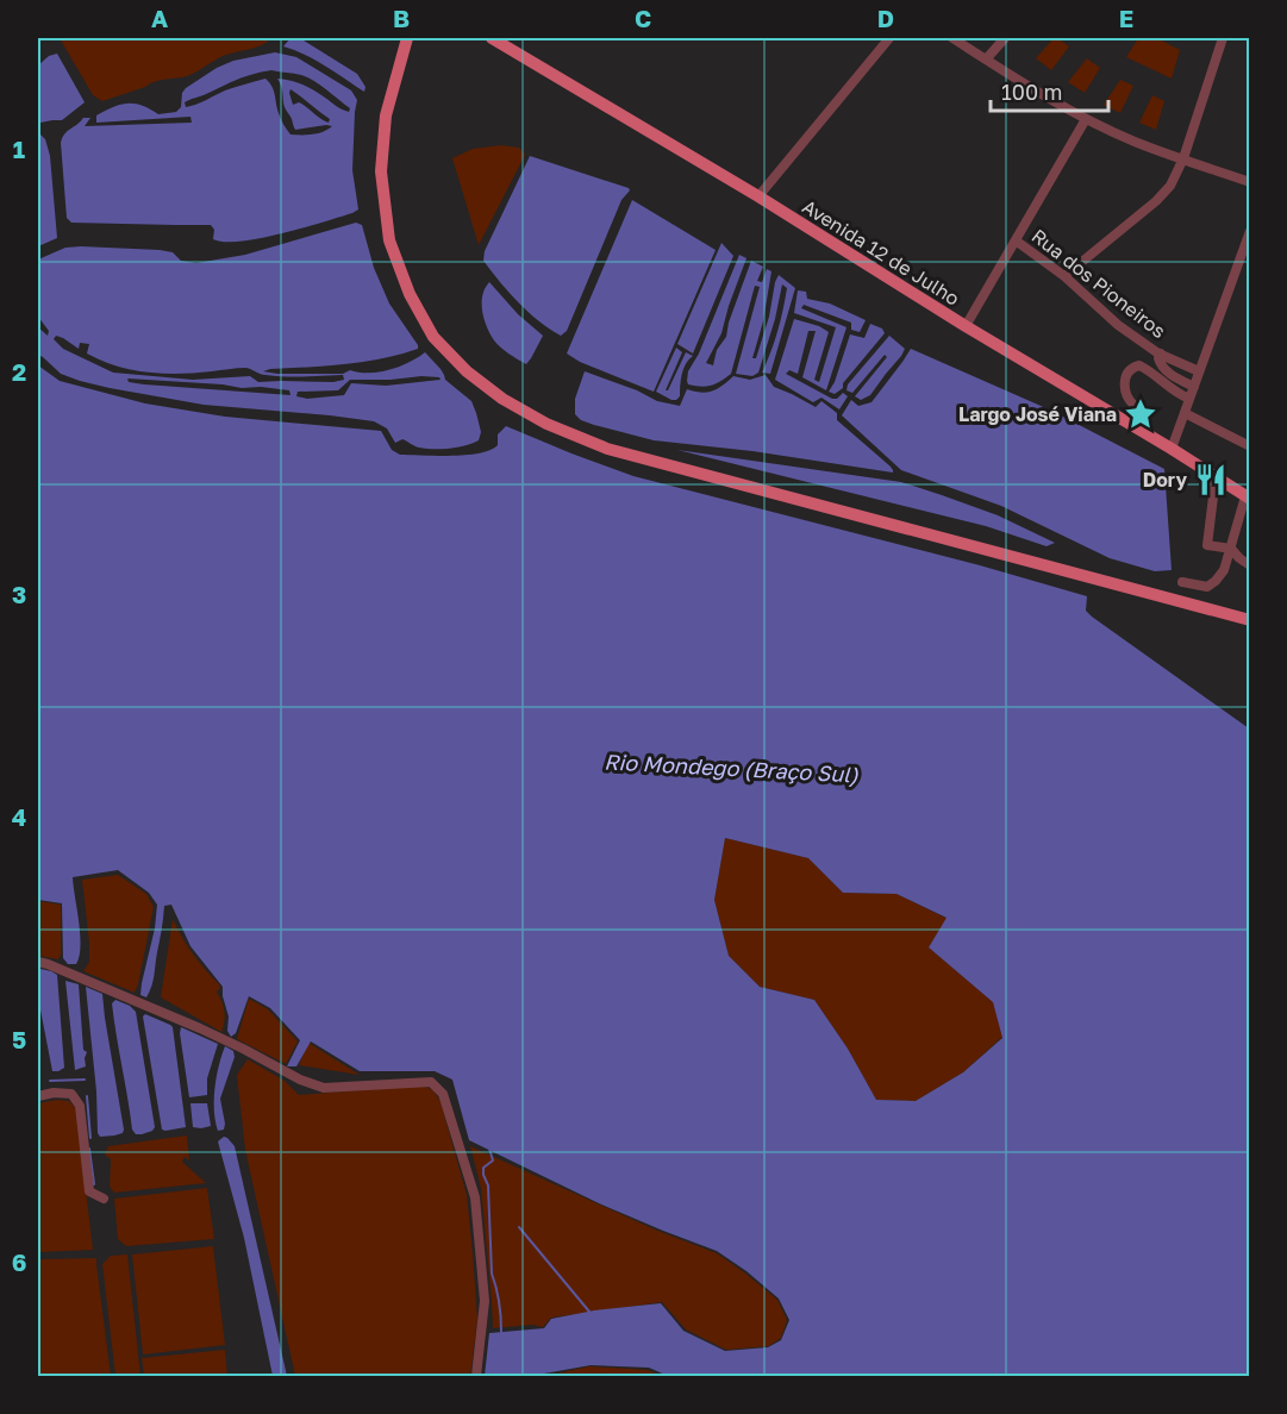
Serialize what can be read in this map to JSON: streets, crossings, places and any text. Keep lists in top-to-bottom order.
{
  "streets": {
    "main road": ["Avenida 12 de Julho"],
    "street": ["Rua dos Pioneiros"]
  },
  "water": ["Rio Mondego (Braço Sul)"],
  "places": {
    "place": ["Largo José Viana"],
    "restaurant": ["Dory"]
  },
  "scale_bar": "100 m",
  "grid": {
    "columns": [
      "A",
      "B",
      "C",
      "D",
      "E"
    ],
    "rows": [
      "1",
      "2",
      "3",
      "4",
      "5",
      "6"
    ]
  }
}
